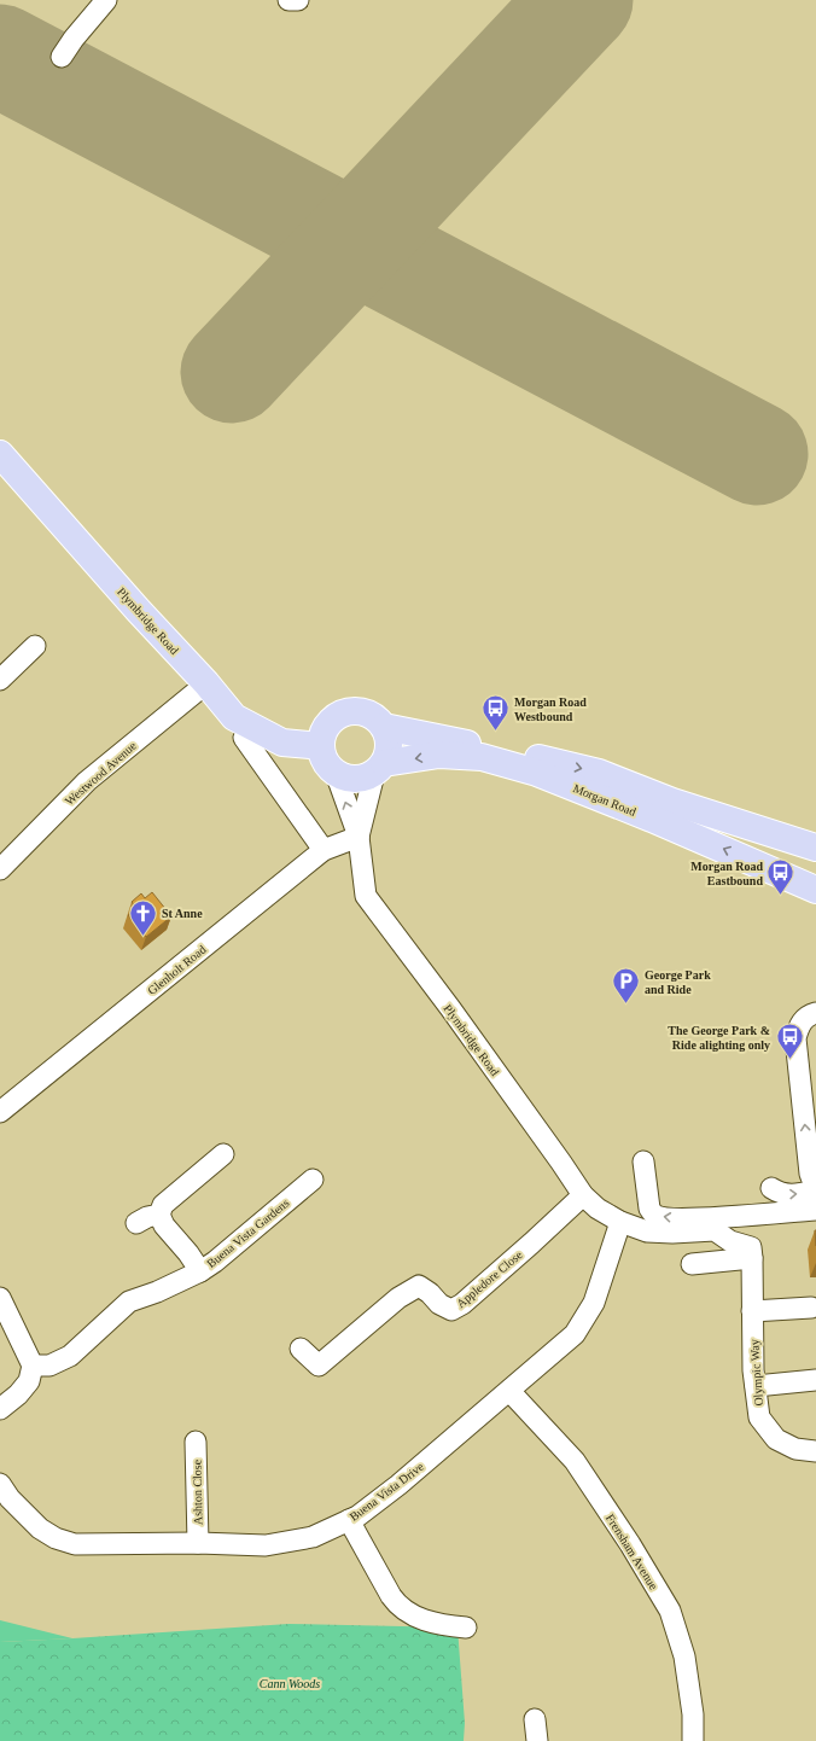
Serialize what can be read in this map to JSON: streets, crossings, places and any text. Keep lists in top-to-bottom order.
{
  "streets": {
    "main road": ["Plymbridge Road", "Morgan Road"],
    "street": [
      "Westwood Avenue",
      "Glenholt Road",
      "Buena Vista Gardens",
      "Appledore Close",
      "Olympic Way",
      "Buena Vista Drive",
      "Ashton Close",
      "Frensham Avenue"
    ]
  },
  "crossings": [
    ["Plymbridge Road", "Westwood Avenue"],
    ["Plymbridge Road", "Morgan Road"],
    ["Plymbridge Road", "Glenholt Road"],
    ["Plymbridge Road", "Appledore Close"],
    ["Plymbridge Road", "Buena Vista Drive"],
    ["Buena Vista Drive", "Ashton Close"],
    ["Buena Vista Drive", "Frensham Avenue"]
  ],
  "parks": ["Cann Woods"],
  "places": {
    "bus stop": ["Morgan Road Westbound", "Morgan Road Eastbound", "The George Park & Ride alighting only"],
    "church": ["St Anne"],
    "parking": ["George Park and Ride"]
  }
}
